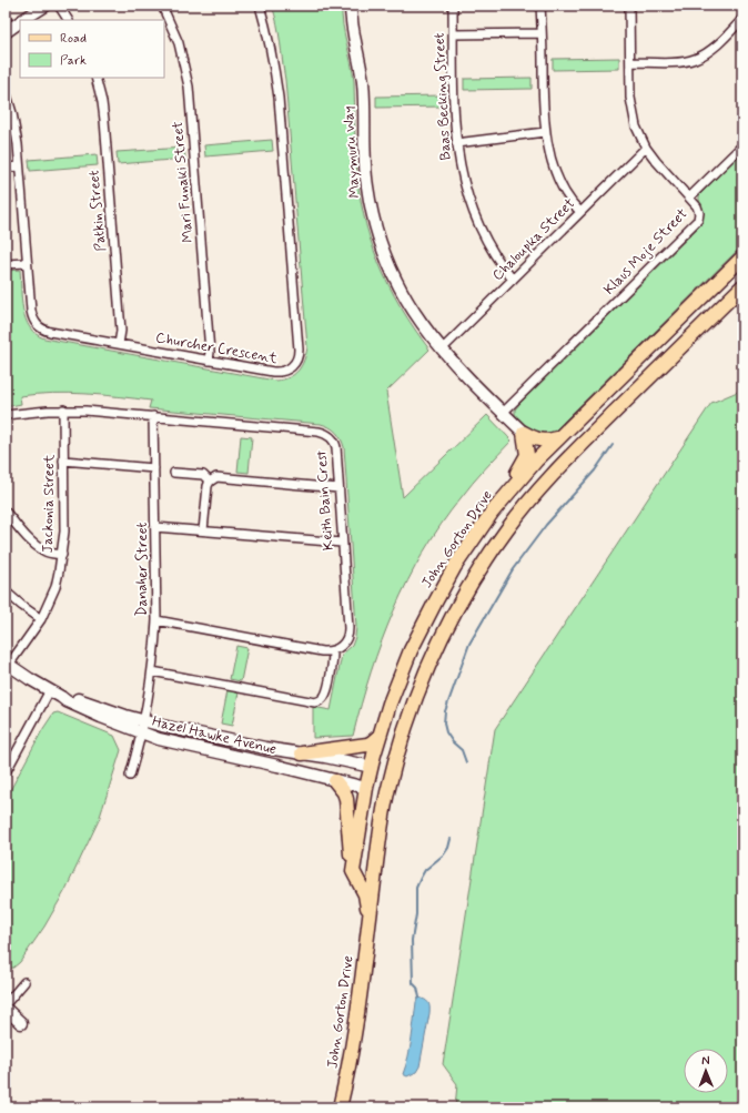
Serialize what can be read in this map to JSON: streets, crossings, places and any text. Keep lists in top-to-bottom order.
{
  "streets": {
    "main road": ["John Gorton Drive"],
    "street": [
      "Baas Becking Street",
      "Maymuru Way",
      "Mari Funaki Street",
      "Patkin Street",
      "Chaloupka Street",
      "Klaus Moje Street",
      "Churcher Crescent",
      "Keith Bain Crest",
      "Jackonia Street",
      "Danaher Street",
      "Hazel Hawke Avenue"
    ]
  },
  "crossings": [
    ["Baas Becking Street", "Chaloupka Street"],
    ["Maymuru Way", "Chaloupka Street"],
    ["Maymuru Way", "Klaus Moje Street"],
    ["Mari Funaki Street", "Churcher Crescent"],
    ["Patkin Street", "Churcher Crescent"],
    ["Chaloupka Street", "Klaus Moje Street"],
    ["Keith Bain Crest", "Jackonia Street"],
    ["Keith Bain Crest", "Danaher Street"],
    ["Jackonia Street", "Hazel Hawke Avenue"],
    ["John Gorton Drive", "Hazel Hawke Avenue"],
    ["Danaher Street", "Hazel Hawke Avenue"]
  ],
  "legend": ["Road", "Park"],
  "north": "top"
}
